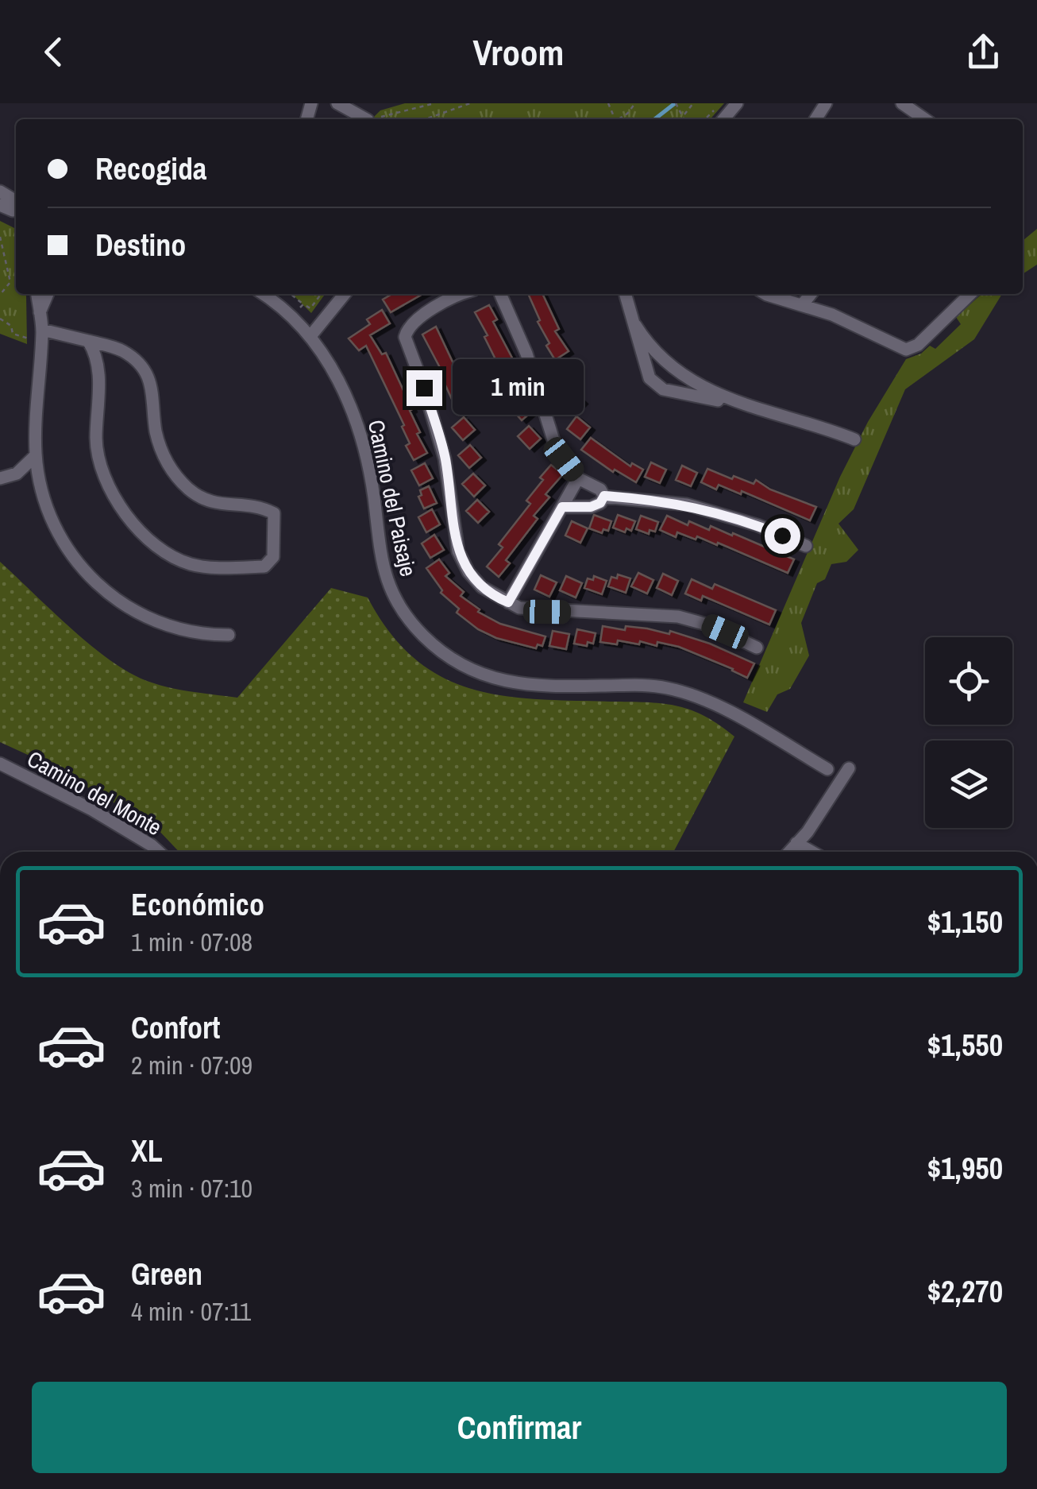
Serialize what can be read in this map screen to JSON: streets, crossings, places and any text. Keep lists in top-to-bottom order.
{
  "streets": {
    "street": ["Camino del Paisaje", "Camino del Monte"]
  },
  "page": {
    "header": "Vroom",
    "banner": ["Recogida", "Destino"],
    "bubble": "1 min",
    "list": [
      {
        "name": "Económico",
        "note": "1 min · 07:08",
        "value": "$1,150"
      },
      {
        "name": "Confort",
        "note": "2 min · 07:09",
        "value": "$1,550"
      },
      {
        "name": "XL",
        "note": "3 min · 07:10",
        "value": "$1,950"
      },
      {
        "name": "Green",
        "note": "4 min · 07:11",
        "value": "$2,270"
      }
    ],
    "buttons": "Confirmar"
  }
}
